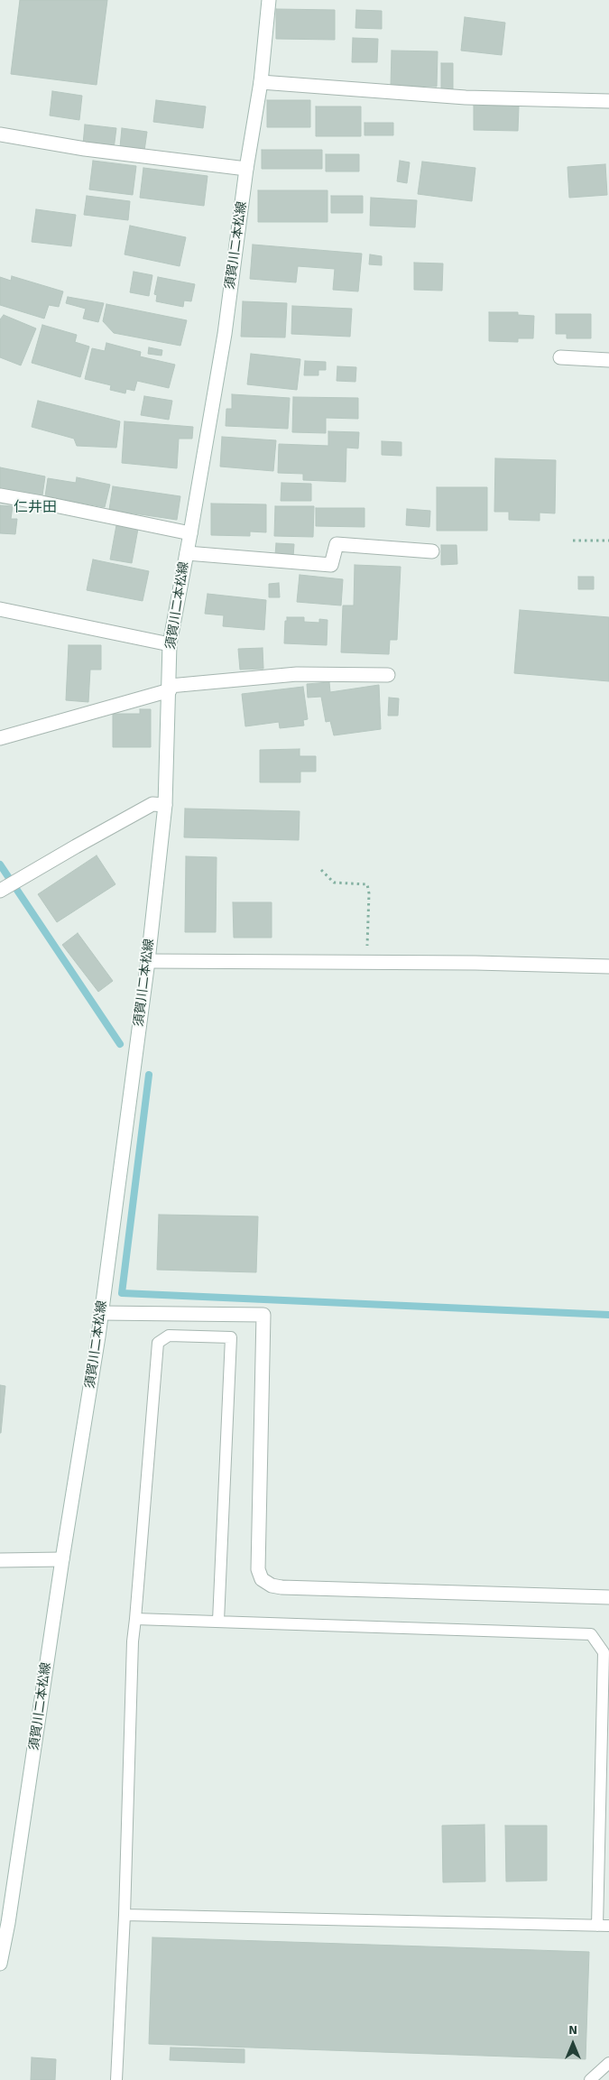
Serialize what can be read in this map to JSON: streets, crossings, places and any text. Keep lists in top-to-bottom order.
{
  "streets": {
    "street": ["須賀川二本松線"]
  },
  "districts": ["仁井田"],
  "north": "top"
}
